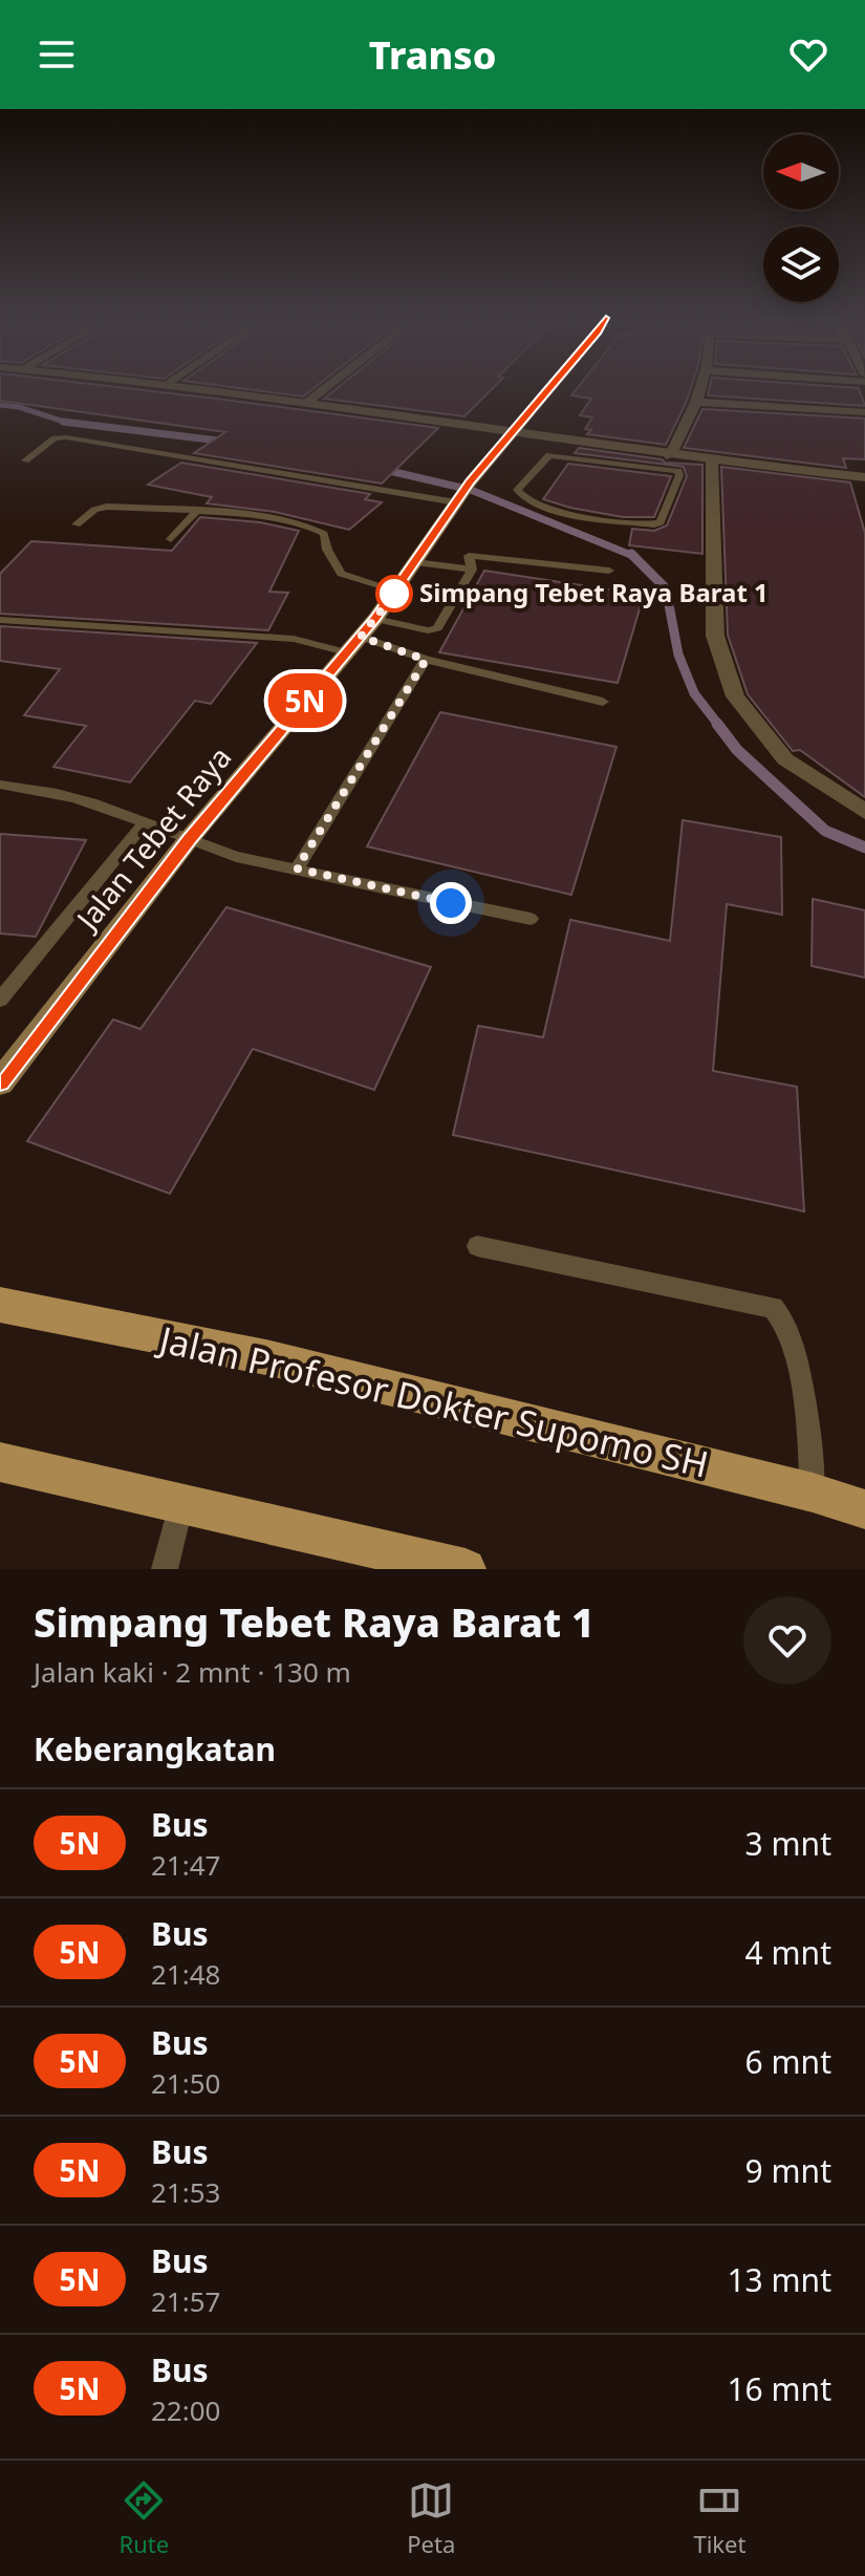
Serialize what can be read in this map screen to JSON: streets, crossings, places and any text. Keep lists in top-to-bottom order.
{
  "streets": {
    "main road": ["Jalan Tebet Raya", "Jalan Profesor Dokter Supomo SH"]
  },
  "places": ["Simpang Tebet Raya Barat 1"],
  "lines": ["bus line 5N"],
  "north": "left",
  "page": {
    "header": "Transo",
    "on_map": "5N",
    "heading": [
      ["Simpang Tebet Raya Barat 1", "Jalan kaki · 2 mnt · 130 m"],
      "Keberangkatan"
    ],
    "list": [
      {
        "mark": "5N",
        "name": "Bus",
        "note": "21:47",
        "value": "3 mnt"
      },
      {
        "mark": "5N",
        "name": "Bus",
        "note": "21:48",
        "value": "4 mnt"
      },
      {
        "mark": "5N",
        "name": "Bus",
        "note": "21:50",
        "value": "6 mnt"
      },
      {
        "mark": "5N",
        "name": "Bus",
        "note": "21:53",
        "value": "9 mnt"
      },
      {
        "mark": "5N",
        "name": "Bus",
        "note": "21:57",
        "value": "13 mnt"
      },
      {
        "mark": "5N",
        "name": "Bus",
        "note": "22:00",
        "value": "16 mnt"
      }
    ],
    "tabs": ["Rute", "Peta", "Tiket"]
  }
}
